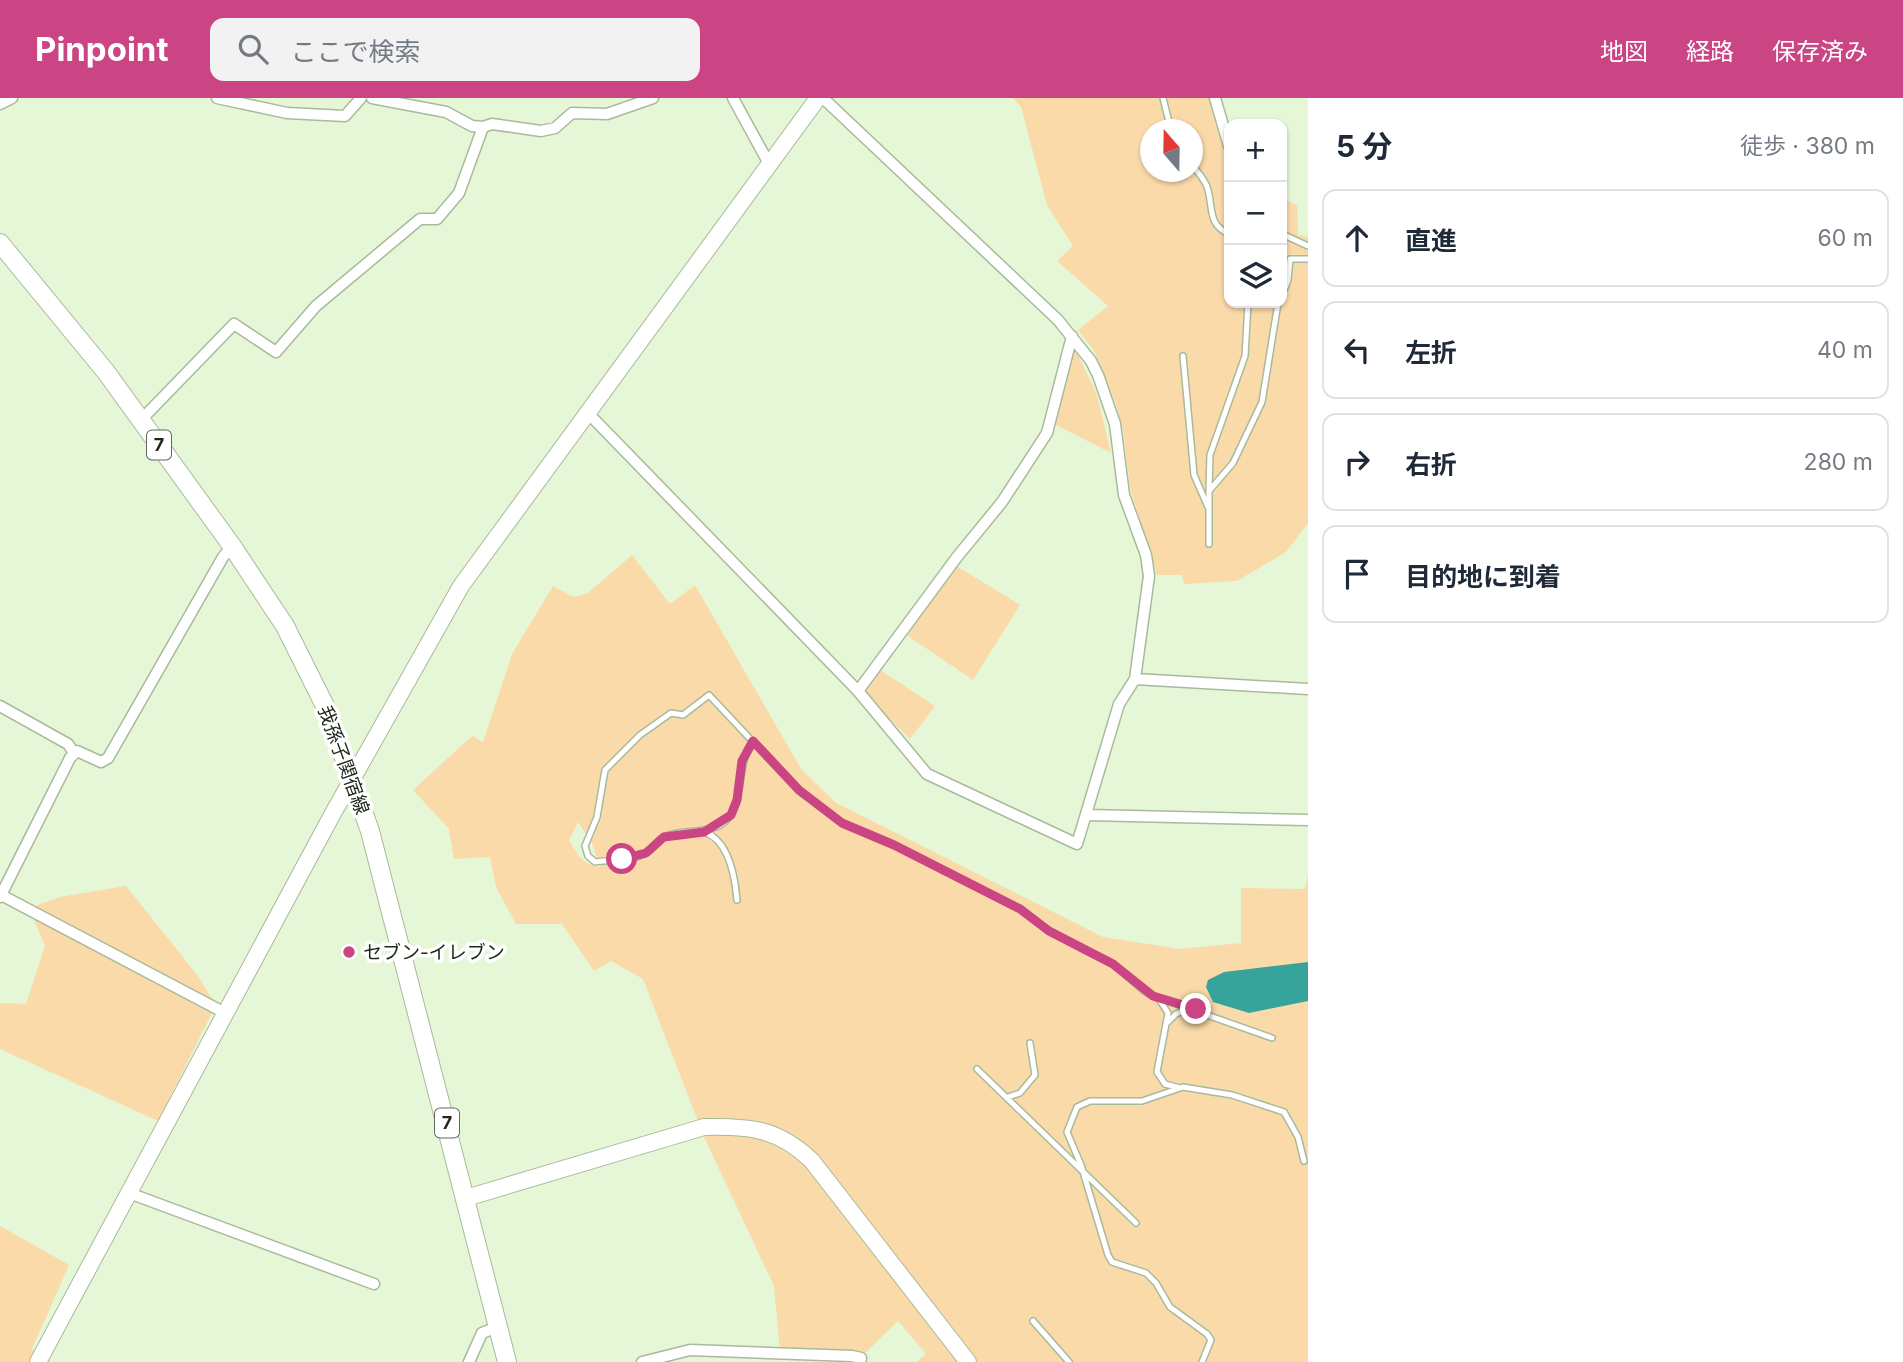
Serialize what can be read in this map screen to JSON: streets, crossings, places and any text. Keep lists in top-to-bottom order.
{
  "streets": {
    "main road": ["7", "我孫子関宿線"]
  },
  "places": ["セブン-イレブン"],
  "north": "top",
  "page": {
    "header": "Pinpoint",
    "search": "ここで検索",
    "nav": ["地図", "経路", "保存済み"],
    "heading": ["5 分", "徒歩 · 380 m"],
    "map_buttons": ["+", "−"],
    "list": [
      ["直進", "60 m"],
      ["左折", "40 m"],
      ["右折", "280 m"],
      "目的地に到着"
    ]
  }
}
